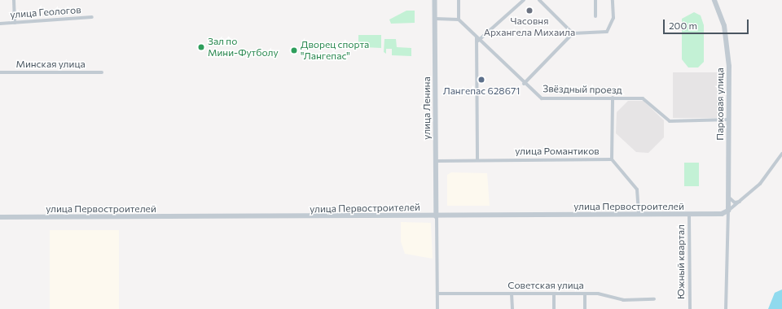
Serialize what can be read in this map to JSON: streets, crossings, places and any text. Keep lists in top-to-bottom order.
{
  "streets": {
    "street": [
      "улица Геологов",
      "Минская улица",
      "Звёздный проезд",
      "Парковая улица",
      "улица Ленина",
      "улица Романтиков",
      "улица Первостроителей",
      "Южный квартал",
      "Советская улица"
    ]
  },
  "crossings": [
    ["Звёздный проезд", "Парковая улица"],
    ["Парковая улица", "улица Первостроителей"],
    ["улица Ленина", "улица Романтиков"],
    ["улица Ленина", "улица Первостроителей"],
    ["улица Романтиков", "улица Первостроителей"],
    ["улица Первостроителей", "Южный квартал"]
  ],
  "places": [
    "Часовня Архангела Михаила",
    "Зал по Мини-Футболу",
    "Дворец спорта \"Лангепас\"",
    "Лангепас 628671"
  ],
  "scale_bar": "200 m"
}
